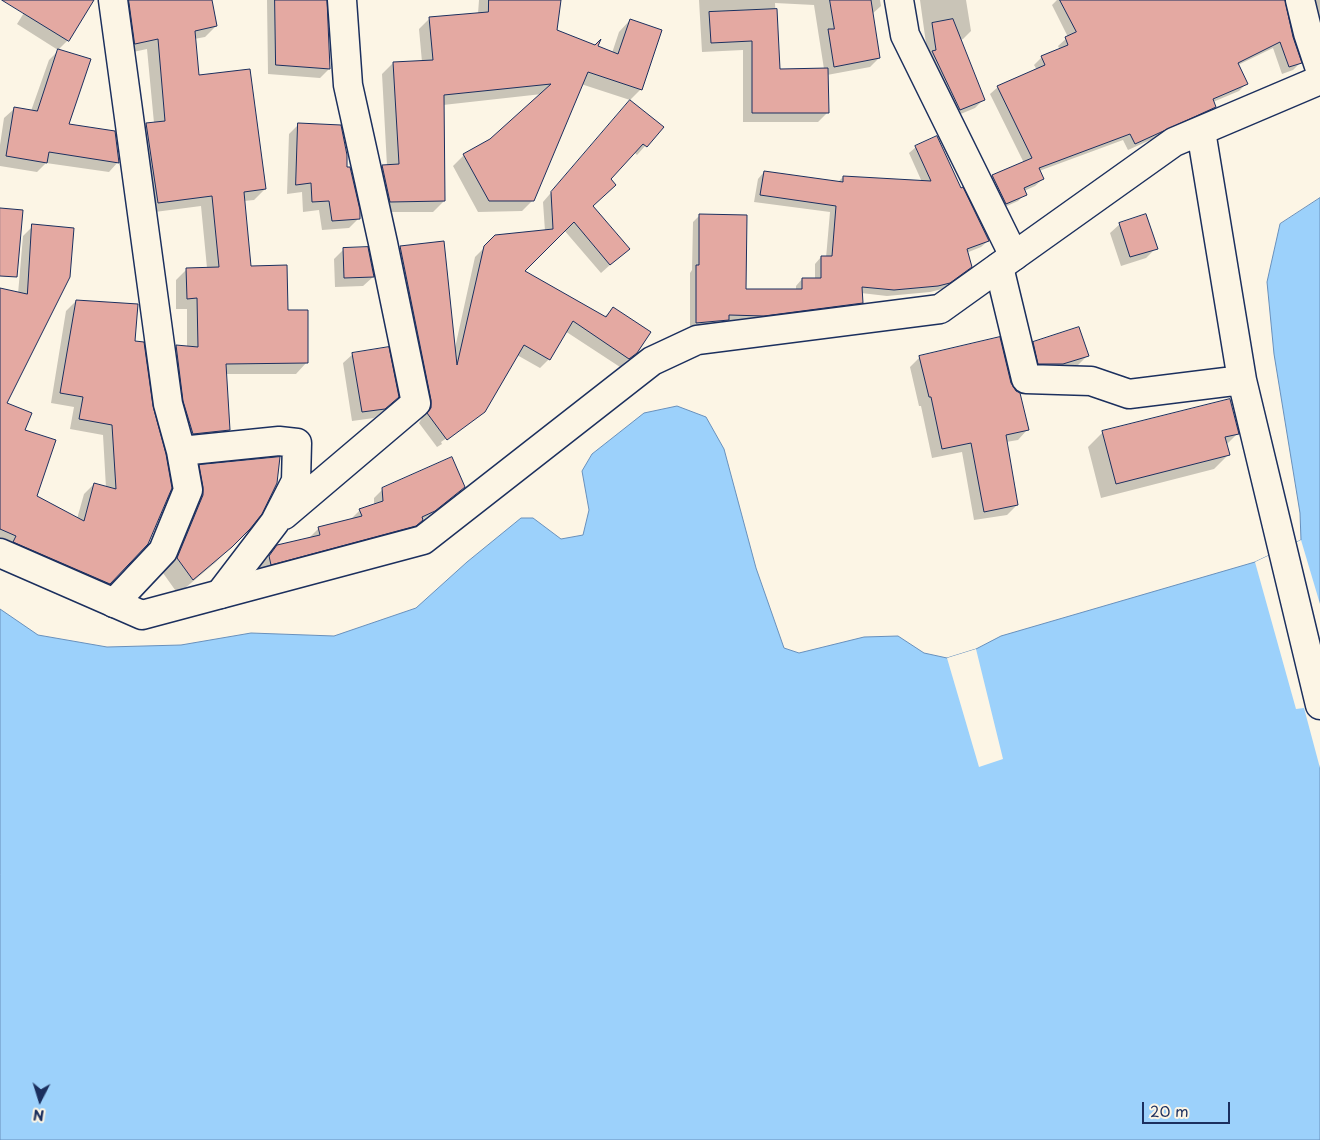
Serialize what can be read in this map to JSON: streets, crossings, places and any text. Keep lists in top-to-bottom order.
{
  "scale_bar": "20 m",
  "north": "bottom"
}
